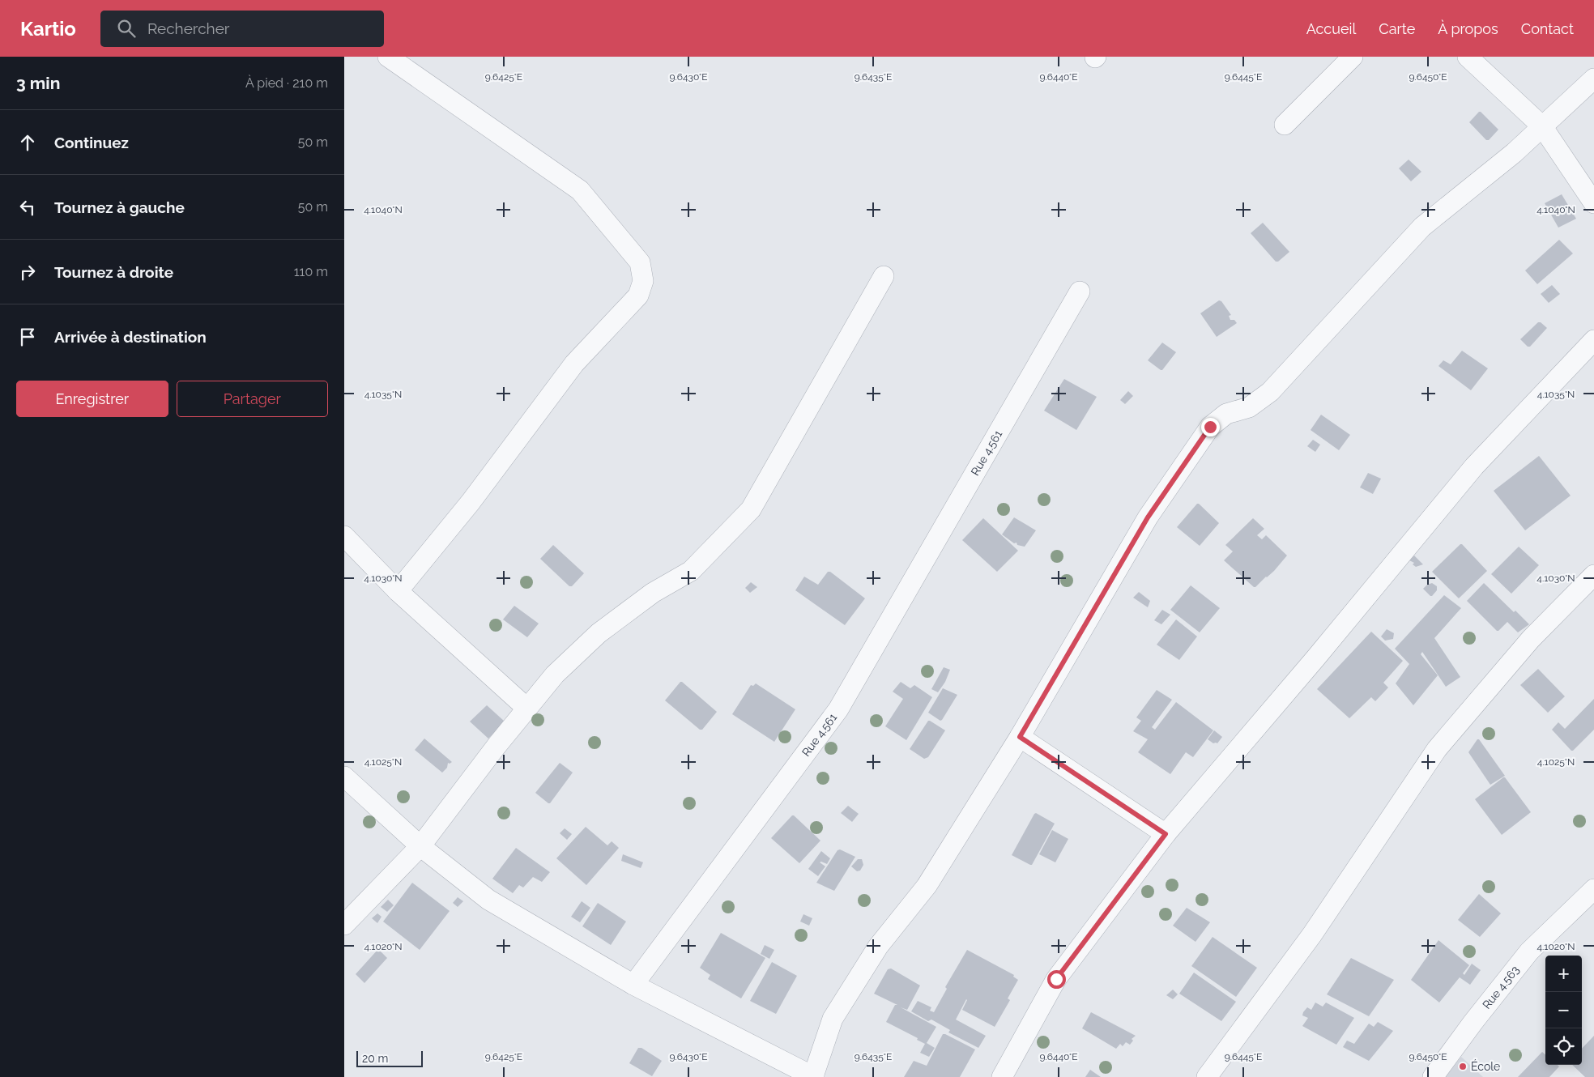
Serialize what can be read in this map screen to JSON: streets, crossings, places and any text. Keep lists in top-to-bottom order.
{
  "streets": {
    "street": ["Rue 4.561", "Rue 4.563"]
  },
  "places": ["École"],
  "scale_bar": "20 m",
  "page": {
    "header": "Kartio",
    "search": "Rechercher",
    "nav": [
      "Accueil",
      "Carte",
      "À propos",
      "Contact"
    ],
    "heading": ["3 min", "À pied · 210 m"],
    "list": [
      ["Continuez", "50 m"],
      ["Tournez à gauche", "50 m"],
      ["Tournez à droite", "110 m"],
      "Arrivée à destination"
    ],
    "buttons": ["Enregistrer", "Partager"],
    "map_buttons": ["+", "−"],
    "scale": "20 m"
  },
  "coordinates": [
    "9.6425°E",
    "9.6430°E",
    "9.6435°E",
    "9.6440°E",
    "9.6445°E",
    "9.6450°E",
    "4.1040°N",
    "4.1035°N",
    "4.1030°N",
    "4.1025°N",
    "4.1020°N"
  ]
}
